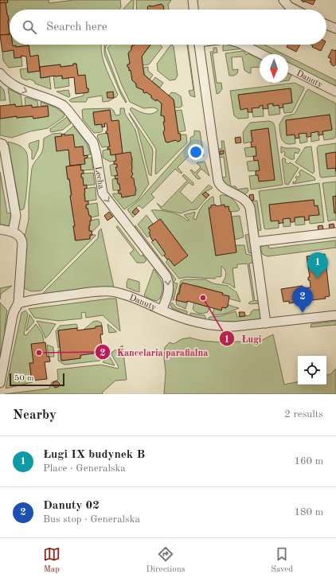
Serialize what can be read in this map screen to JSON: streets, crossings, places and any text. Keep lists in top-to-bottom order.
{
  "streets": {
    "street": ["Danuty", "Lecha"]
  },
  "crossings": [
    ["Danuty", "Lecha"]
  ],
  "one_way": ["Lecha"],
  "places": ["Ługi", "Kancelaria parafialna"],
  "scale_bar": "50 m",
  "north": "bottom",
  "page": {
    "search": "Search here",
    "pins": ["1", "2"],
    "scale": "50 m",
    "heading": ["Nearby", "2 results"],
    "list": [
      {
        "mark": "1",
        "name": "Ługi IX budynek B",
        "note": "Place · Generalska",
        "value": "160 m"
      },
      {
        "mark": "2",
        "name": "Danuty 02",
        "note": "Bus stop · Generalska",
        "value": "180 m"
      }
    ],
    "nav": ["Map", "Directions", "Saved"]
  }
}
